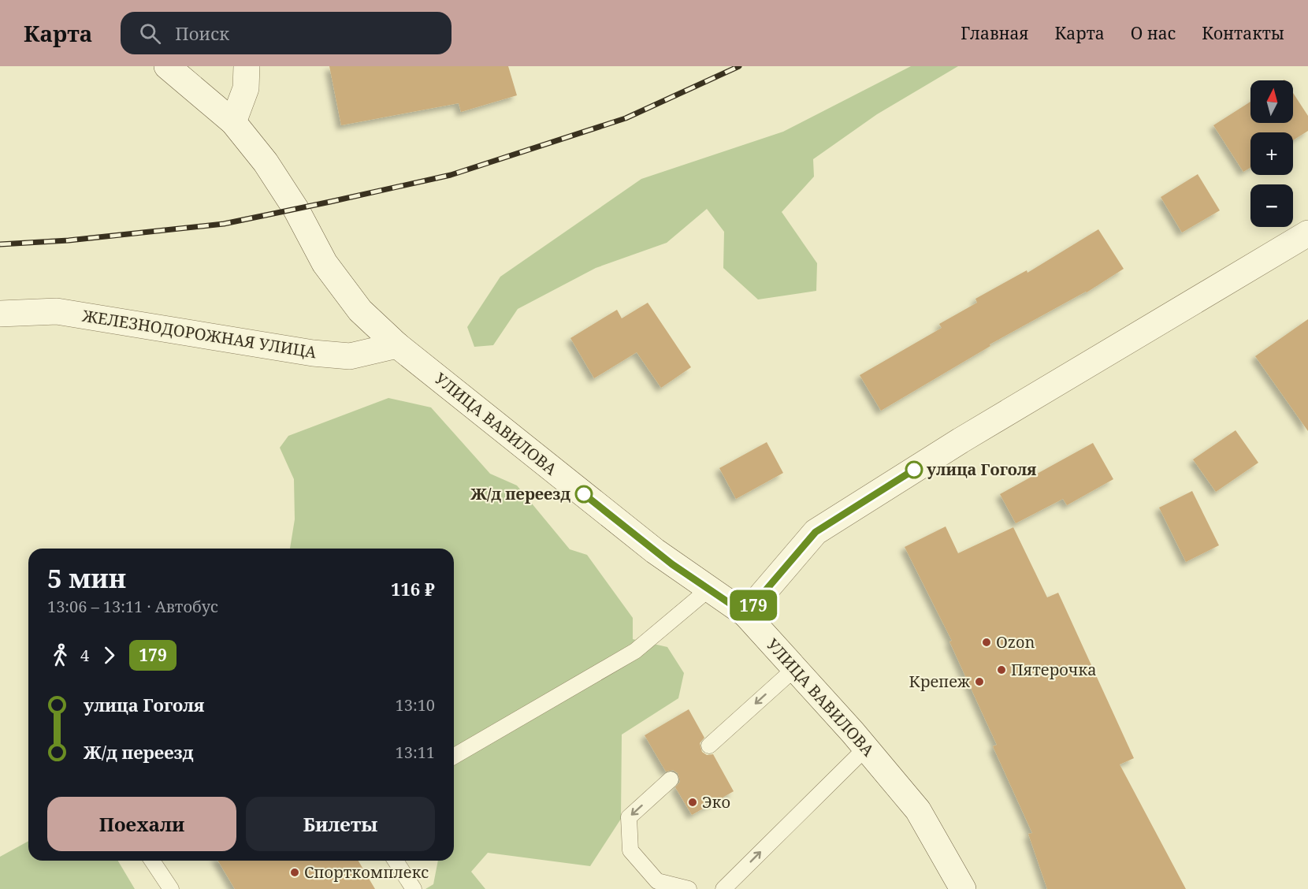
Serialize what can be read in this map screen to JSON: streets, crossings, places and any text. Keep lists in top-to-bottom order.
{
  "streets": {
    "main road": ["ЖЕЛЕЗНОДОРОЖНАЯ УЛИЦА", "УЛИЦА ВАВИЛОВА"]
  },
  "crossings": [
    ["ЖЕЛЕЗНОДОРОЖНАЯ УЛИЦА", "УЛИЦА ВАВИЛОВА"]
  ],
  "places": [
    "улица Гоголя",
    "Ж/д переезд",
    "Ozon",
    "Пятерочка",
    "Крепеж",
    "Эко",
    "Спорткомплекс"
  ],
  "lines": ["bus line 179"],
  "north": "top",
  "page": {
    "header": "Карта",
    "search": "Поиск",
    "nav": [
      "Главная",
      "Карта",
      "О нас",
      "Контакты"
    ],
    "on_map": "179",
    "map_buttons": ["+", "−"],
    "heading": ["5 мин", "13:06 – 13:11 · Автобус", "116 ₽"],
    "legs": ["4", "179"],
    "list": [
      {
        "name": "улица Гоголя",
        "value": "13:10"
      },
      {
        "name": "Ж/д переезд",
        "value": "13:11"
      }
    ],
    "buttons": ["Поехали", "Билеты"]
  }
}
